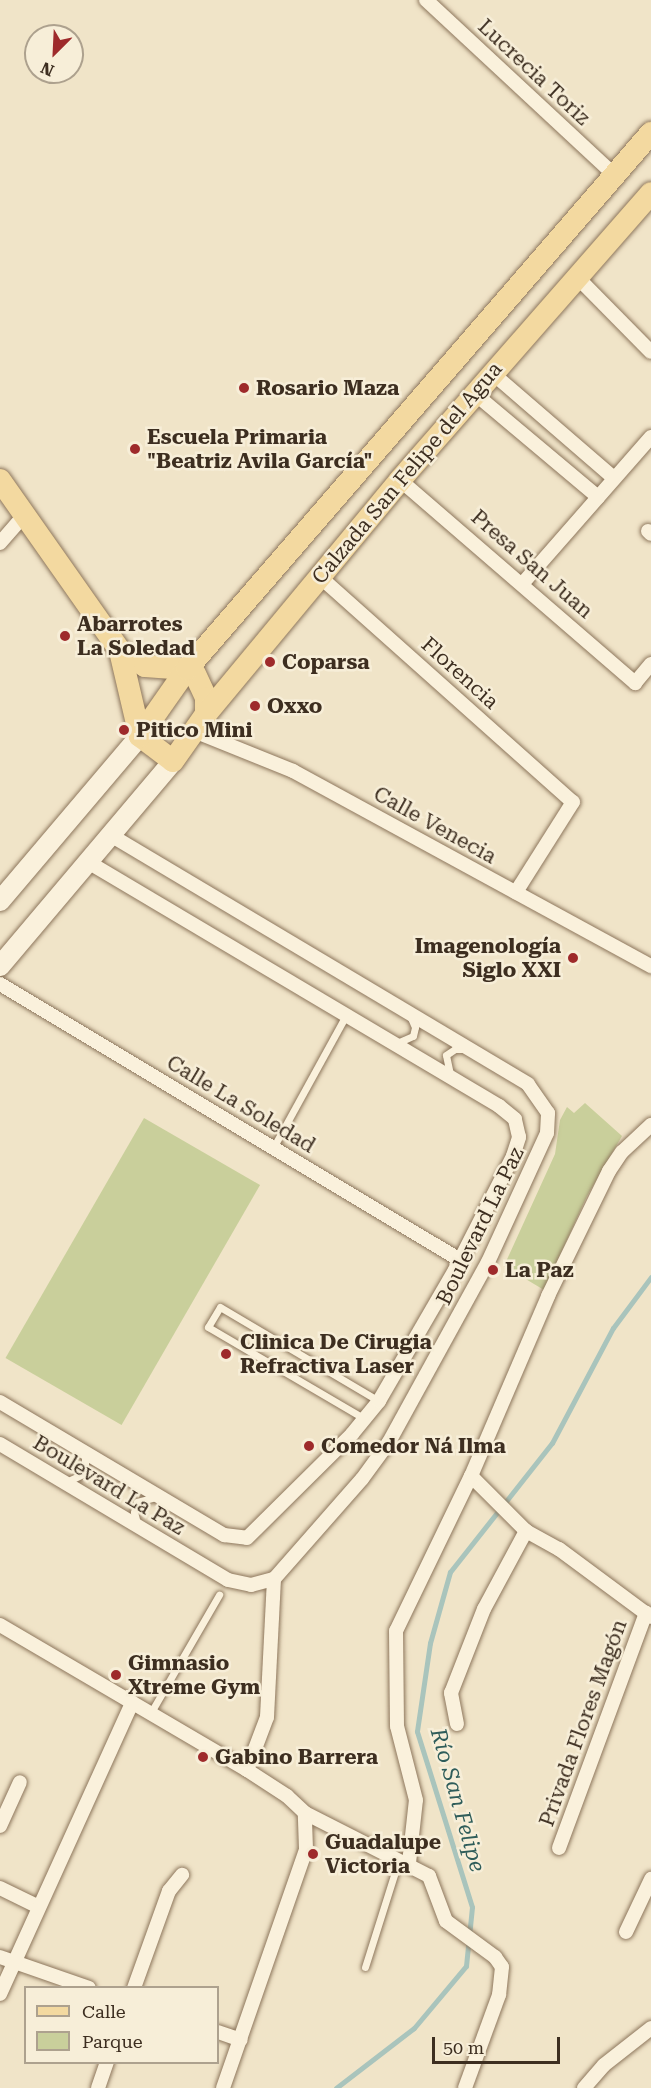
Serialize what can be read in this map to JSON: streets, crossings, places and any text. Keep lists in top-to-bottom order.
{
  "streets": {
    "main road": ["Calzada San Felipe del Agua"],
    "street": [
      "Lucrecia Toriz",
      "Presa San Juan",
      "Florencia",
      "Calle Venecia",
      "Calle La Soledad",
      "Boulevard La Paz",
      "Privada Flores Magón"
    ]
  },
  "crossings": [
    ["Lucrecia Toriz", "Calzada San Felipe del Agua"],
    ["Calzada San Felipe del Agua", "Presa San Juan"],
    ["Calzada San Felipe del Agua", "Florencia"],
    ["Calzada San Felipe del Agua", "Calle Venecia"],
    ["Florencia", "Calle Venecia"],
    ["Calle La Soledad", "Boulevard La Paz"]
  ],
  "water": ["Río San Felipe"],
  "places": [
    "Rosario Maza",
    "Escuela Primaria \"Beatriz Avila García\"",
    "Abarrotes La Soledad",
    "Coparsa",
    "Oxxo",
    "Pitico Mini",
    "Imagenología Siglo XXI",
    "La Paz",
    "Clinica De Cirugia Refractiva Laser",
    "Comedor Ná Ilma",
    "Gimnasio Xtreme Gym",
    "Gabino Barrera",
    "Guadalupe Victoria"
  ],
  "legend": ["Calle", "Parque"],
  "scale_bar": "50 m",
  "north": "bottom left"
}
